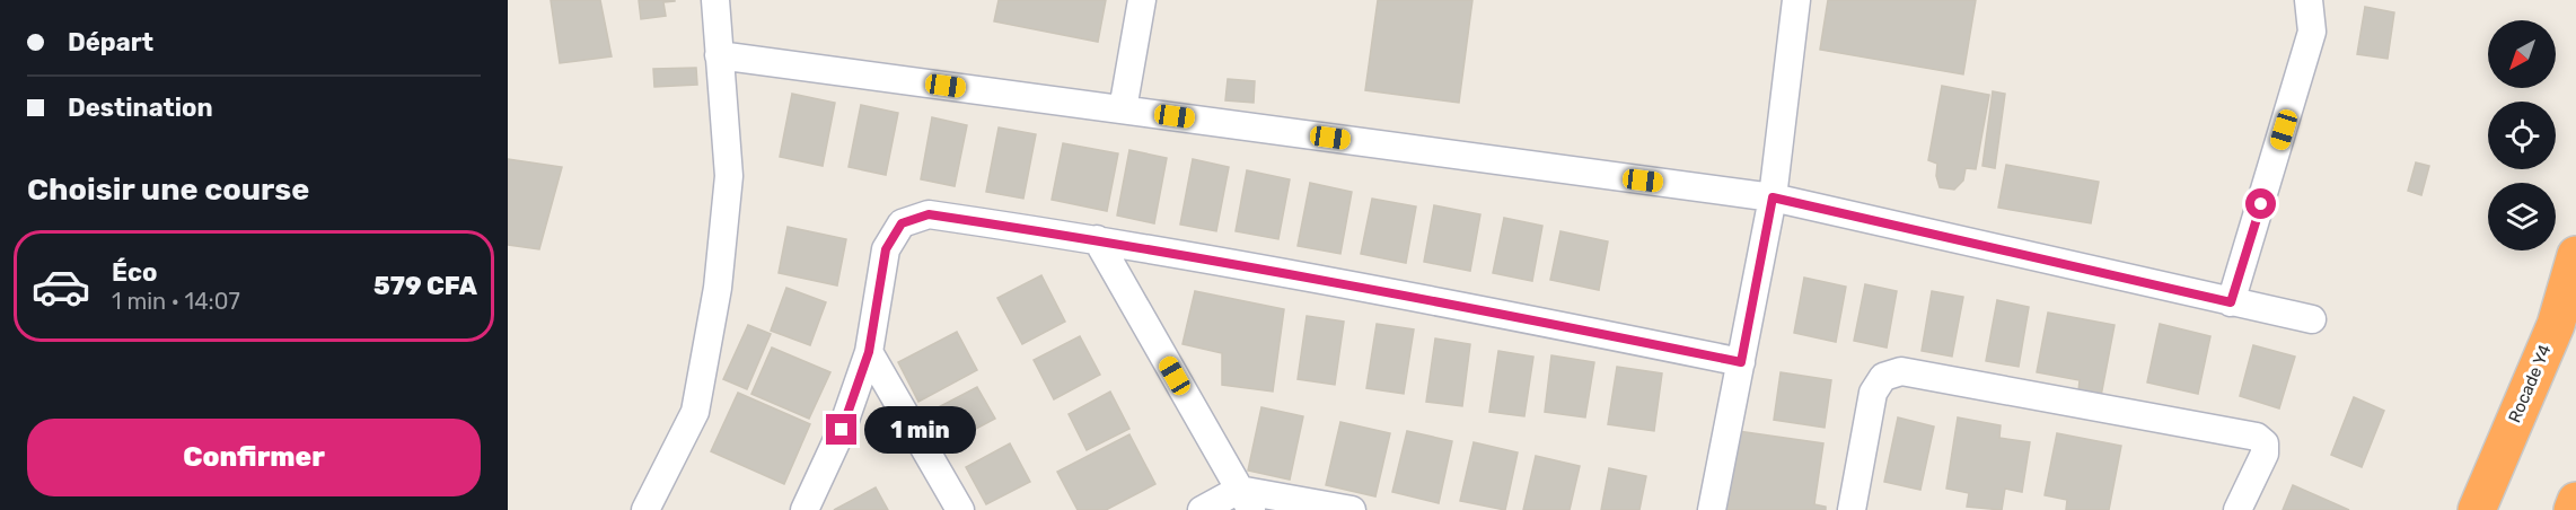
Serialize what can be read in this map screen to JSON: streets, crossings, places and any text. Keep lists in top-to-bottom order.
{
  "streets": {
    "highway": ["Rocade Y4"]
  },
  "north": "bottom left",
  "page": {
    "banner": ["Départ", "Destination"],
    "heading": "Choisir une course",
    "list": [
      {
        "name": "Éco",
        "note": "1 min · 14:07",
        "value": "579 CFA"
      }
    ],
    "buttons": "Confirmer",
    "bubble": "1 min"
  }
}
